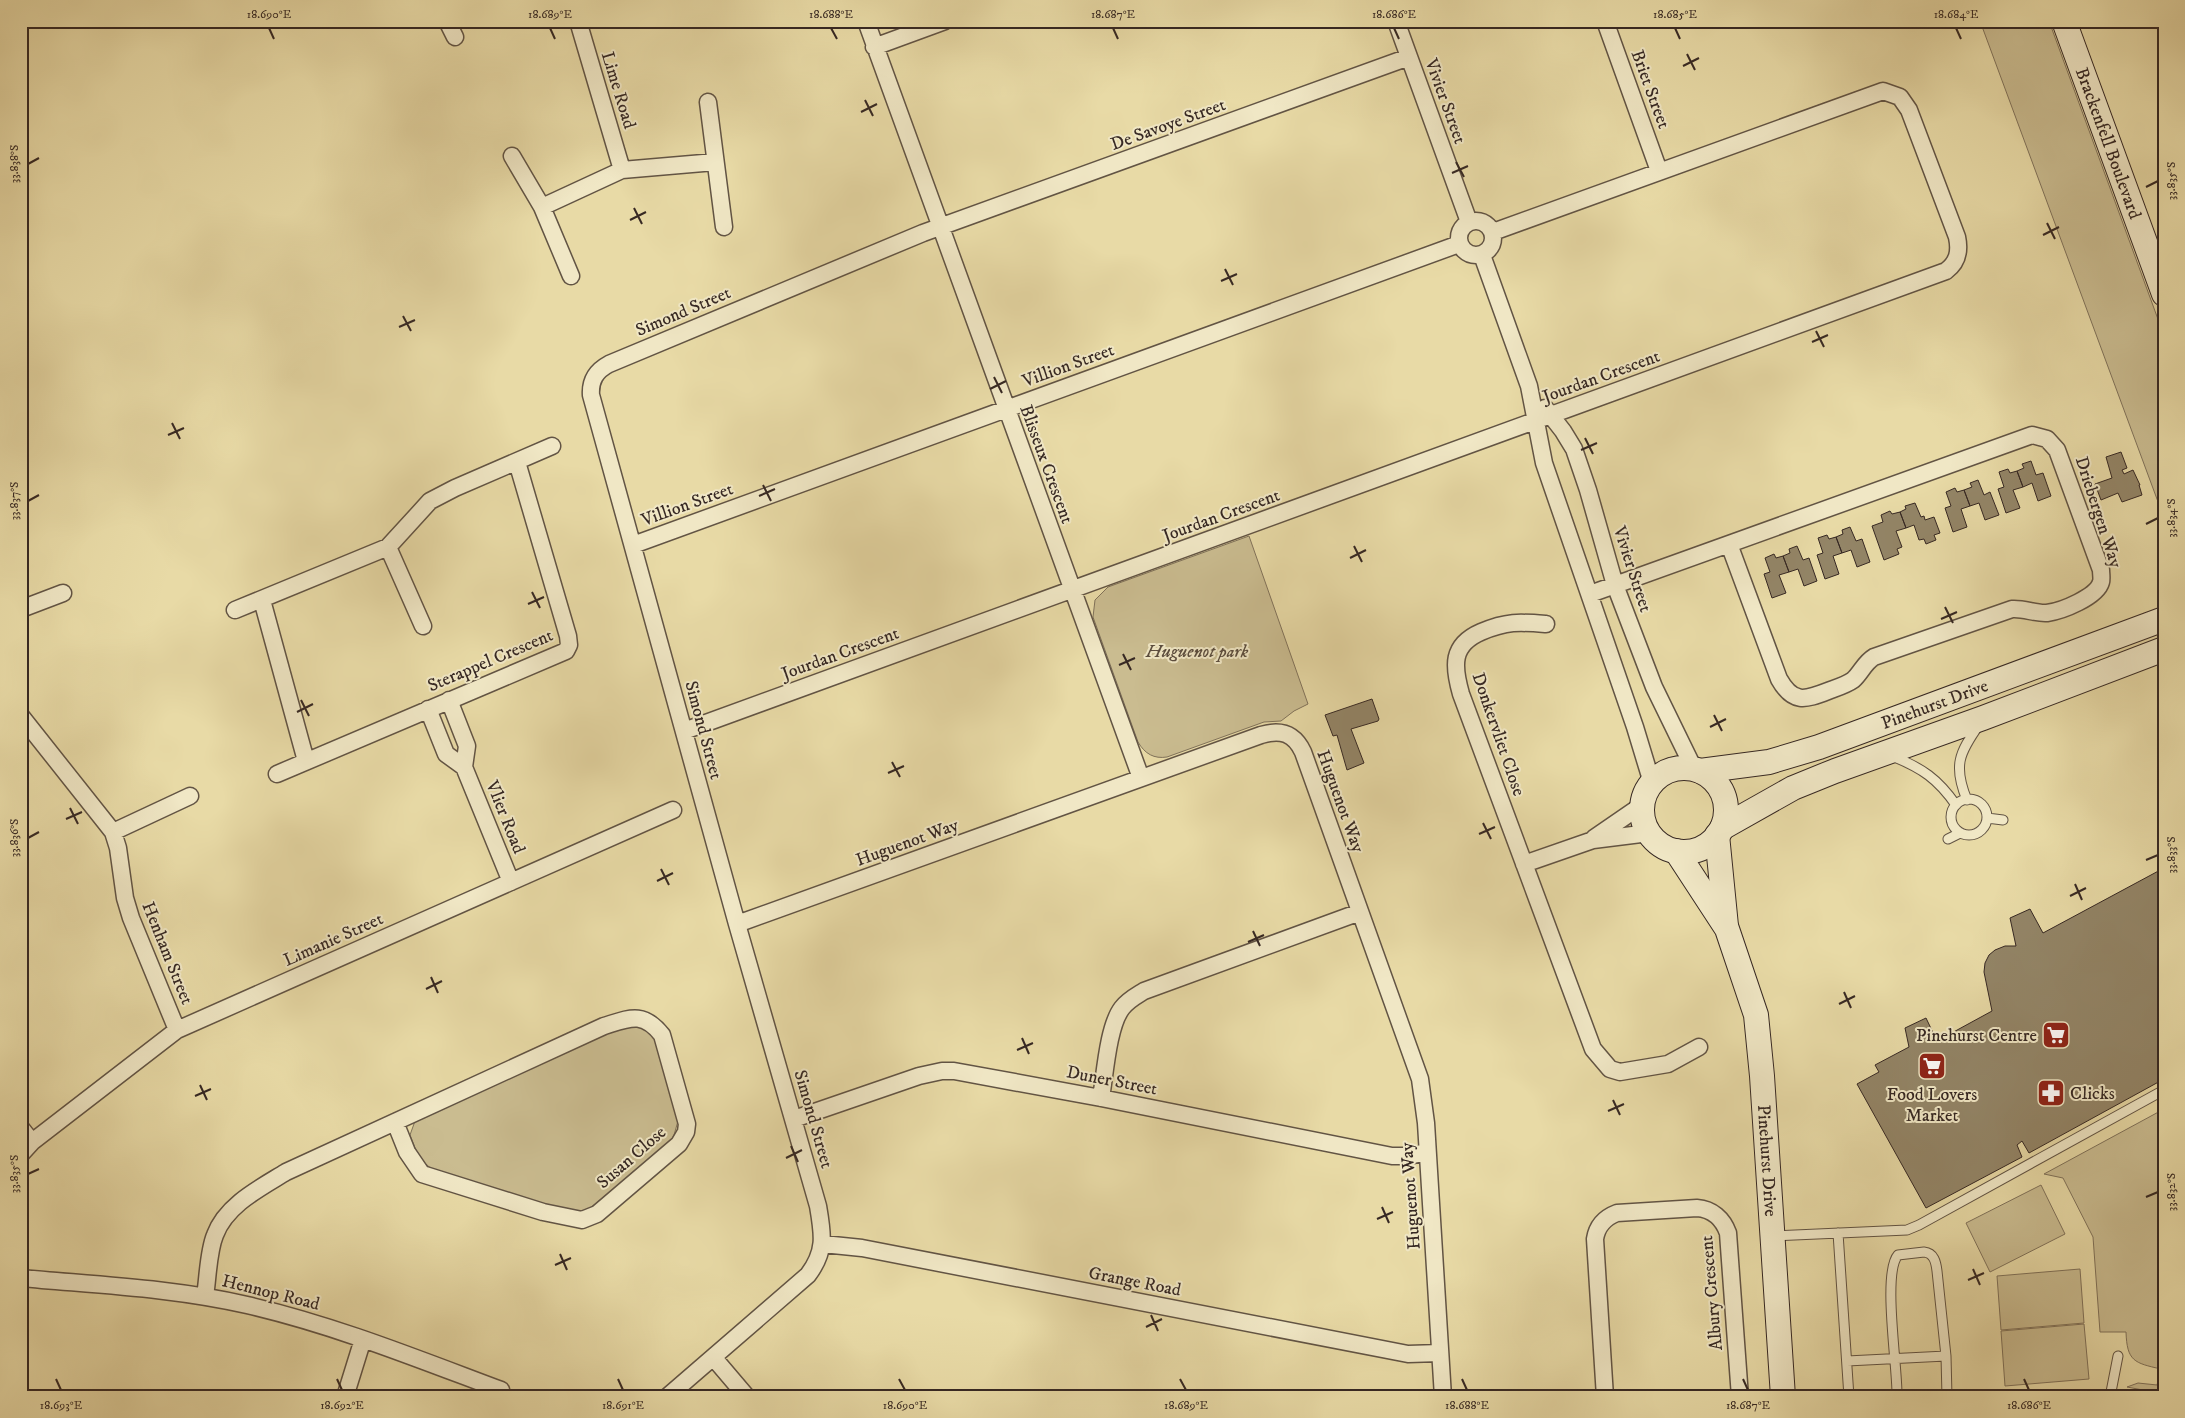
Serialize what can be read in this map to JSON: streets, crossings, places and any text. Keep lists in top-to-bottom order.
{
  "streets": {
    "street": [
      "Briet Street",
      "Lime Road",
      "Vivier Street",
      "De Savoye Street",
      "Brackenfell Boulevard",
      "Simond Street",
      "Villion Street",
      "Jourdan Crescent",
      "Blisseux Crescent",
      "Driebergen Way",
      "Sterappel Crescent",
      "Pinehurst Drive",
      "Donkervliet Close",
      "Huguenot Way",
      "Vlier Road",
      "Limanie Street",
      "Henham Street",
      "Duner Street",
      "Susan Close",
      "Grange Road",
      "Hennop Road",
      "Albury Crescent"
    ]
  },
  "crossings": [
    ["Briet Street", "Jourdan Crescent"],
    ["Vivier Street", "De Savoye Street"],
    ["Vivier Street", "Villion Street"],
    ["Vivier Street", "Jourdan Crescent"],
    ["Vivier Street", "Driebergen Way"],
    ["Vivier Street", "Pinehurst Drive"],
    ["De Savoye Street", "Simond Street"],
    ["De Savoye Street", "Blisseux Crescent"],
    ["Simond Street", "Villion Street"],
    ["Simond Street", "Jourdan Crescent"],
    ["Simond Street", "Blisseux Crescent"],
    ["Simond Street", "Huguenot Way"],
    ["Simond Street", "Duner Street"],
    ["Simond Street", "Grange Road"],
    ["Villion Street", "Jourdan Crescent"],
    ["Villion Street", "Blisseux Crescent"],
    ["Jourdan Crescent", "Blisseux Crescent"],
    ["Blisseux Crescent", "Huguenot Way"],
    ["Sterappel Crescent", "Vlier Road"],
    ["Huguenot Way", "Duner Street"],
    ["Huguenot Way", "Grange Road"],
    ["Vlier Road", "Limanie Street"],
    ["Limanie Street", "Henham Street"],
    ["Susan Close", "Hennop Road"]
  ],
  "parks": ["Huguenot park"],
  "places": {
    "supermarket": ["Pinehurst Centre", "Food Lovers Market"],
    "pharmacy": ["Clicks"]
  },
  "coordinates": [
    "18.690°E",
    "18.689°E",
    "18.688°E",
    "18.687°E",
    "18.686°E",
    "18.685°E",
    "18.684°E",
    "33.838°S",
    "33.835°S",
    "33.837°S",
    "33.834°S",
    "33.836°S",
    "33.833°S",
    "33.832°S",
    "18.693°E",
    "18.692°E",
    "18.691°E"
  ]
}
